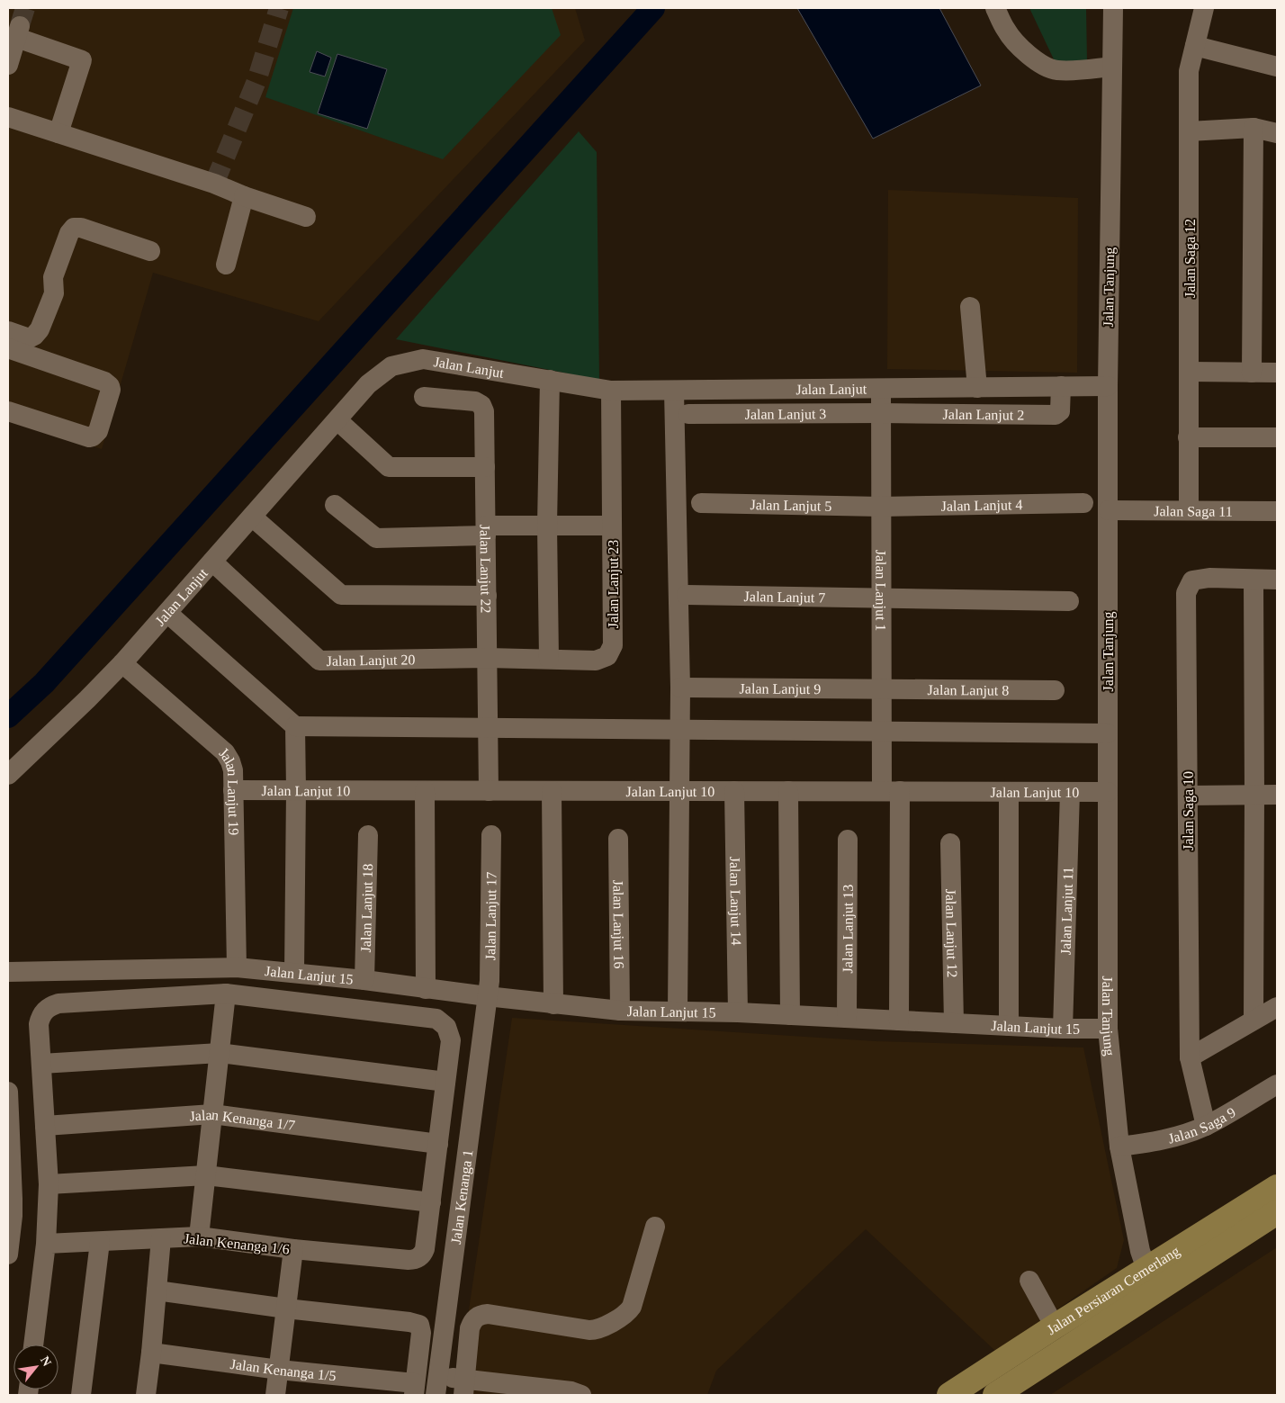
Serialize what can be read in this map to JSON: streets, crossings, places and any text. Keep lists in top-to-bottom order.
{
  "streets": {
    "main road": ["Jalan Persiaran Cemerlang"],
    "street": [
      "Jalan Saga 12",
      "Jalan Tanjung",
      "Jalan Lanjut",
      "Jalan Lanjut 3",
      "Jalan Lanjut 2",
      "Jalan Lanjut 5",
      "Jalan Lanjut 4",
      "Jalan Saga 11",
      "Jalan Lanjut 22",
      "Jalan Lanjut 23",
      "Jalan Lanjut 1",
      "Jalan Lanjut 7",
      "Jalan Lanjut 20",
      "Jalan Lanjut 9",
      "Jalan Lanjut 8",
      "Jalan Lanjut 10",
      "Jalan Lanjut 19",
      "Jalan Saga 10",
      "Jalan Lanjut 14",
      "Jalan Lanjut 18",
      "Jalan Lanjut 11",
      "Jalan Lanjut 17",
      "Jalan Lanjut 16",
      "Jalan Lanjut 13",
      "Jalan Lanjut 12",
      "Jalan Lanjut 15",
      "Jalan Kenanga 1/7",
      "Jalan Saga 9",
      "Jalan Kenanga 1",
      "Jalan Kenanga 1/6",
      "Jalan Kenanga 1/5"
    ]
  },
  "crossings": [
    ["Jalan Saga 12", "Jalan Saga 11"],
    ["Jalan Tanjung", "Jalan Lanjut"],
    ["Jalan Tanjung", "Jalan Saga 11"],
    ["Jalan Tanjung", "Jalan Lanjut 10"],
    ["Jalan Tanjung", "Jalan Lanjut 15"],
    ["Jalan Tanjung", "Jalan Saga 9"],
    ["Jalan Tanjung", "Jalan Persiaran Cemerlang"],
    ["Jalan Lanjut", "Jalan Lanjut 2"],
    ["Jalan Lanjut", "Jalan Lanjut 23"],
    ["Jalan Lanjut", "Jalan Lanjut 1"],
    ["Jalan Lanjut", "Jalan Lanjut 20"],
    ["Jalan Lanjut", "Jalan Lanjut 19"],
    ["Jalan Lanjut 3", "Jalan Lanjut 2"],
    ["Jalan Lanjut 3", "Jalan Lanjut 1"],
    ["Jalan Lanjut 2", "Jalan Lanjut 1"],
    ["Jalan Lanjut 5", "Jalan Lanjut 4"],
    ["Jalan Lanjut 5", "Jalan Lanjut 1"],
    ["Jalan Lanjut 4", "Jalan Lanjut 1"],
    ["Jalan Lanjut 22", "Jalan Lanjut 23"],
    ["Jalan Lanjut 22", "Jalan Lanjut 20"],
    ["Jalan Lanjut 22", "Jalan Lanjut 10"],
    ["Jalan Lanjut 23", "Jalan Lanjut 20"],
    ["Jalan Lanjut 1", "Jalan Lanjut 7"],
    ["Jalan Lanjut 1", "Jalan Lanjut 9"],
    ["Jalan Lanjut 1", "Jalan Lanjut 8"],
    ["Jalan Lanjut 1", "Jalan Lanjut 10"],
    ["Jalan Lanjut 1", "Jalan Lanjut 15"],
    ["Jalan Lanjut 9", "Jalan Lanjut 8"],
    ["Jalan Lanjut 10", "Jalan Lanjut 19"],
    ["Jalan Lanjut 10", "Jalan Lanjut 14"],
    ["Jalan Lanjut 10", "Jalan Lanjut 11"],
    ["Jalan Lanjut 19", "Jalan Lanjut 15"],
    ["Jalan Saga 10", "Jalan Saga 9"],
    ["Jalan Lanjut 14", "Jalan Lanjut 15"],
    ["Jalan Lanjut 18", "Jalan Lanjut 15"],
    ["Jalan Lanjut 11", "Jalan Lanjut 15"],
    ["Jalan Lanjut 17", "Jalan Lanjut 15"],
    ["Jalan Lanjut 17", "Jalan Kenanga 1"],
    ["Jalan Lanjut 16", "Jalan Lanjut 15"],
    ["Jalan Lanjut 13", "Jalan Lanjut 15"],
    ["Jalan Lanjut 12", "Jalan Lanjut 15"],
    ["Jalan Lanjut 15", "Jalan Kenanga 1"]
  ],
  "north": "top right"
}
